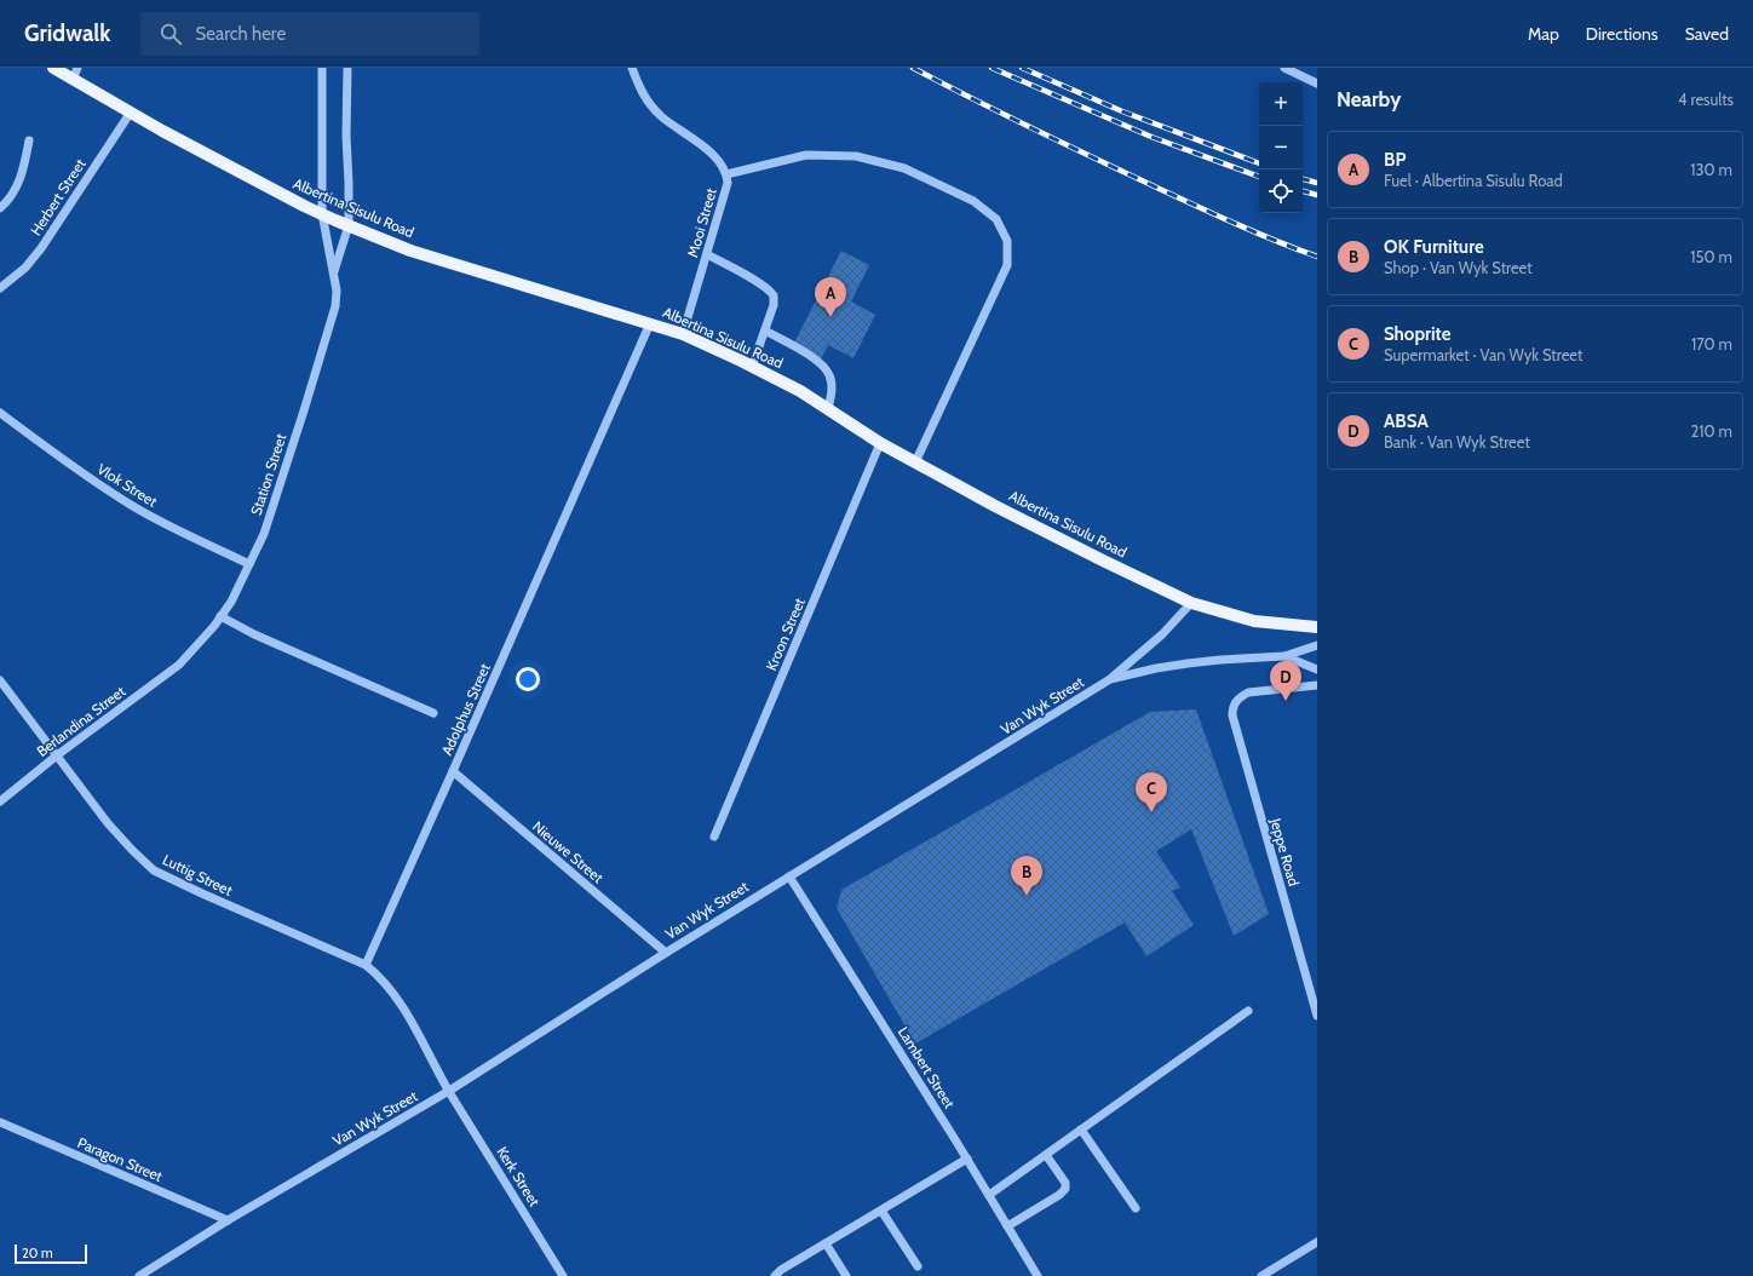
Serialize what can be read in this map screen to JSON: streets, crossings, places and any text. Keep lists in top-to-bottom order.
{
  "streets": {
    "main road": ["Albertina Sisulu Road"],
    "street": [
      "Herbert Street",
      "Mooi Street",
      "Station Street",
      "Vlok Street",
      "Kroon Street",
      "Van Wyk Street",
      "Adolphus Street",
      "Berlandina Street",
      "Nieuwe Street",
      "Jeppe Road",
      "Luttig Street",
      "Lambert Street",
      "Paragon Street",
      "Kerk Street"
    ]
  },
  "crossings": [
    ["Herbert Street", "Albertina Sisulu Road"],
    ["Albertina Sisulu Road", "Mooi Street"],
    ["Albertina Sisulu Road", "Station Street"],
    ["Albertina Sisulu Road", "Kroon Street"],
    ["Albertina Sisulu Road", "Adolphus Street"],
    ["Station Street", "Vlok Street"],
    ["Station Street", "Berlandina Street"],
    ["Van Wyk Street", "Nieuwe Street"],
    ["Van Wyk Street", "Lambert Street"],
    ["Van Wyk Street", "Paragon Street"],
    ["Van Wyk Street", "Kerk Street"],
    ["Adolphus Street", "Nieuwe Street"],
    ["Adolphus Street", "Luttig Street"],
    ["Berlandina Street", "Luttig Street"]
  ],
  "scale_bar": "20 m",
  "page": {
    "header": "Gridwalk",
    "search": "Search here",
    "nav": ["Map", "Directions", "Saved"],
    "heading": ["Nearby", "4 results"],
    "map_buttons": ["+", "−"],
    "list": [
      {
        "mark": "A",
        "name": "BP",
        "note": "Fuel · Albertina Sisulu Road",
        "value": "130 m"
      },
      {
        "mark": "B",
        "name": "OK Furniture",
        "note": "Shop · Van Wyk Street",
        "value": "150 m"
      },
      {
        "mark": "C",
        "name": "Shoprite",
        "note": "Supermarket · Van Wyk Street",
        "value": "170 m"
      },
      {
        "mark": "D",
        "name": "ABSA",
        "note": "Bank · Van Wyk Street",
        "value": "210 m"
      }
    ],
    "pins": [
      "A",
      "D",
      "C",
      "B"
    ],
    "scale": "20 m"
  }
}
